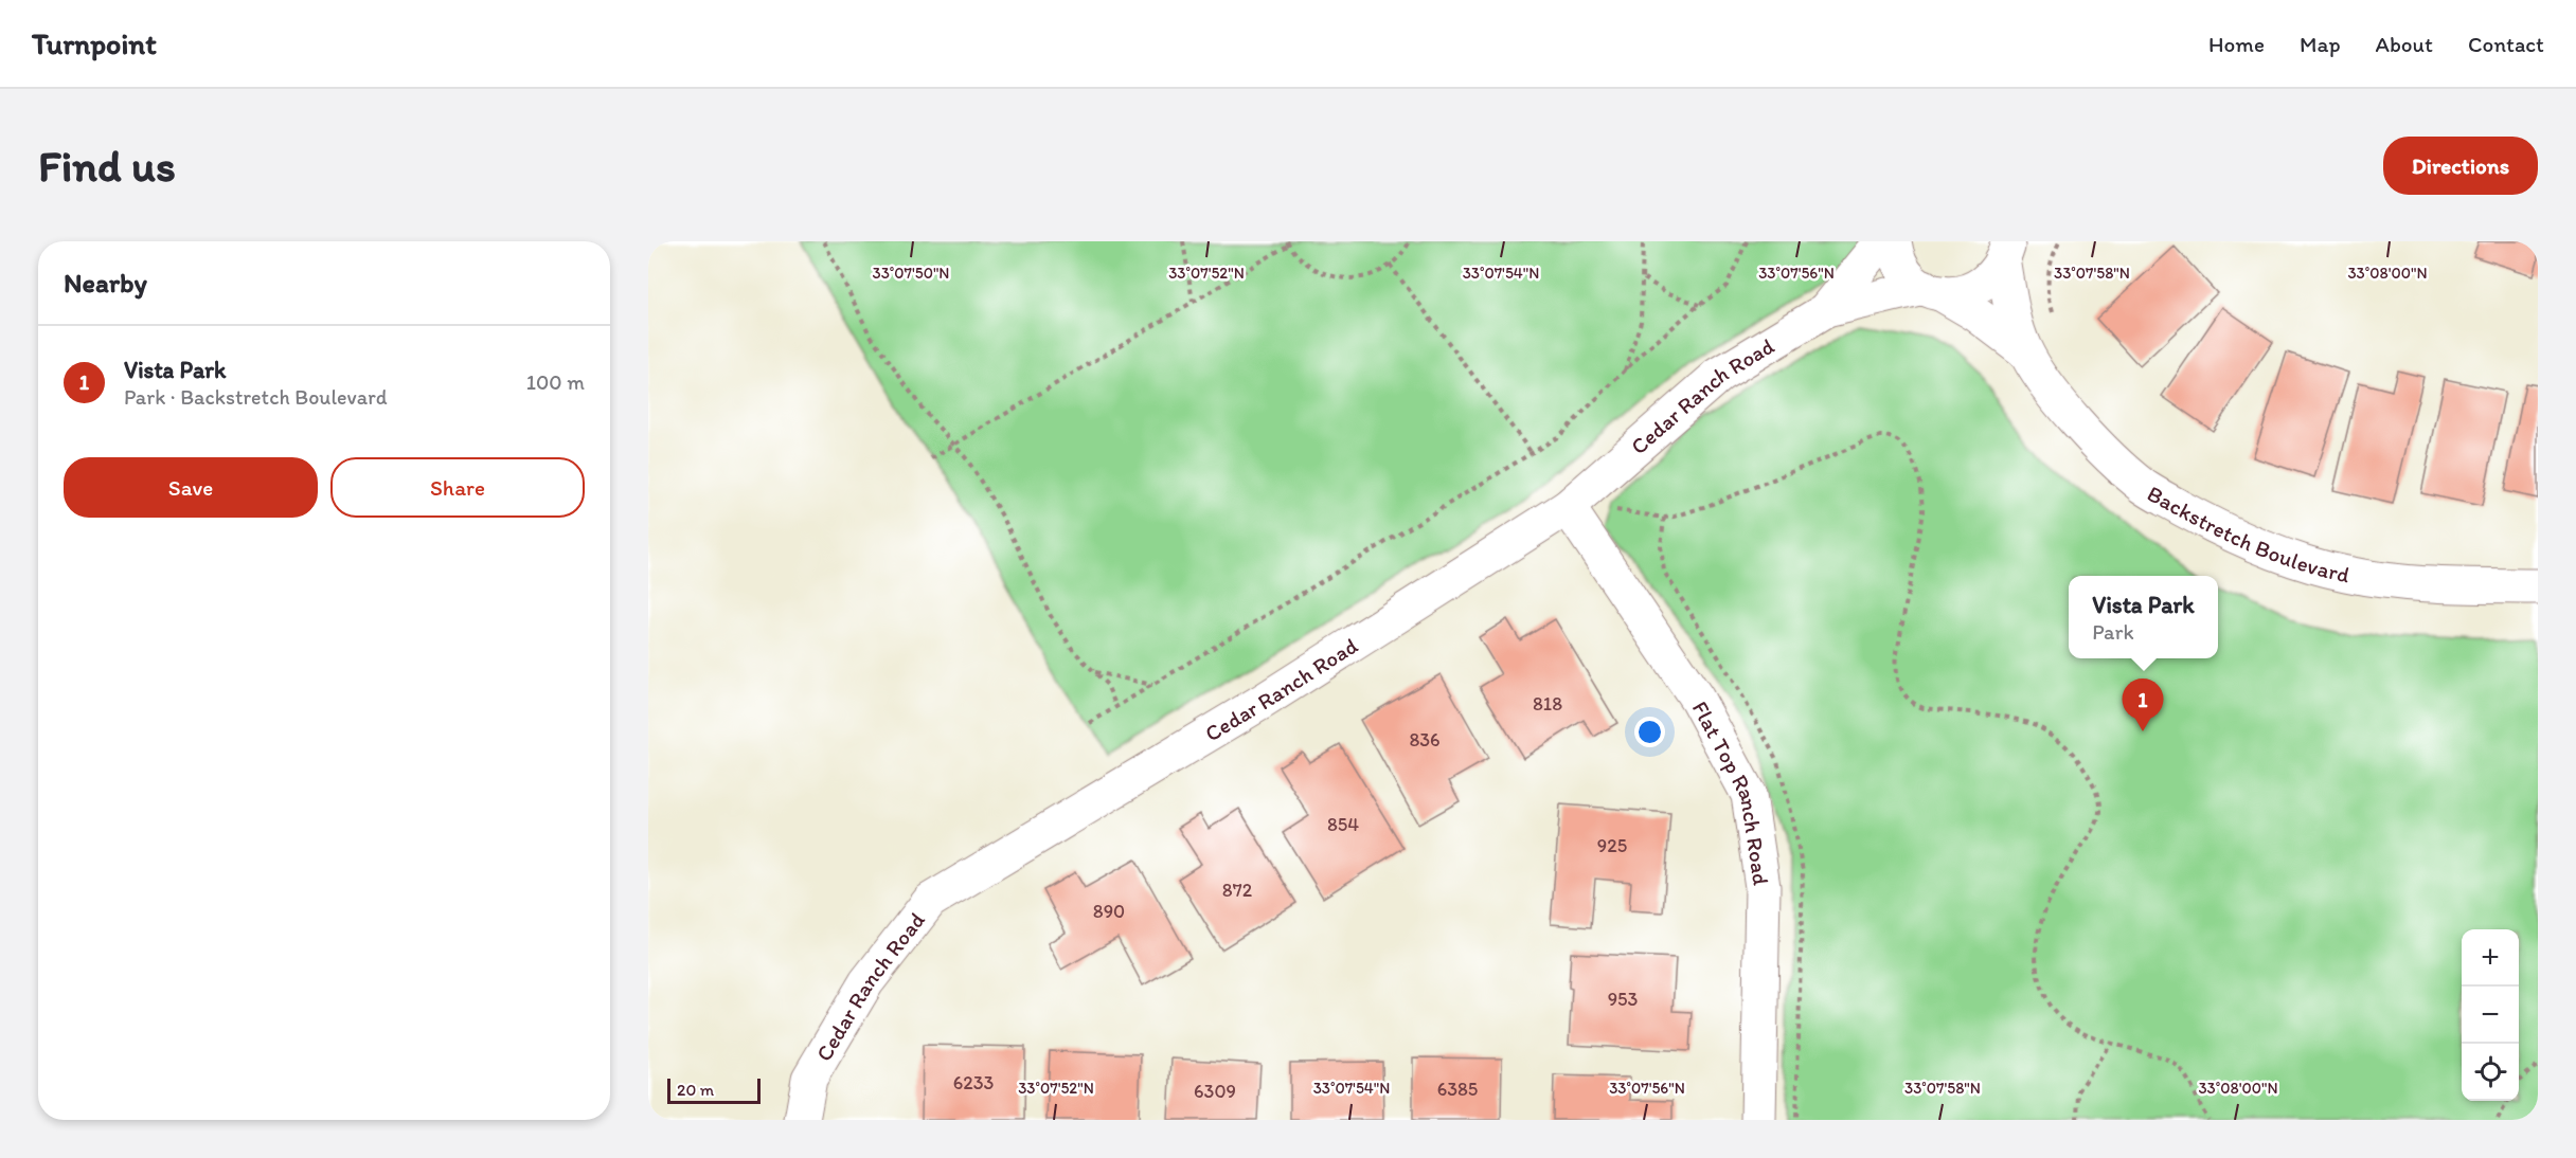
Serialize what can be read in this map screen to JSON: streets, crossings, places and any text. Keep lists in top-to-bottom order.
{
  "streets": {
    "street": ["Cedar Ranch Road", "Backstretch Boulevard", "Flat Top Ranch Road"]
  },
  "crossings": [
    ["Cedar Ranch Road", "Backstretch Boulevard"],
    ["Cedar Ranch Road", "Flat Top Ranch Road"]
  ],
  "house_numbers": [
    "818",
    "836",
    "854",
    "925",
    "872",
    "890",
    "953",
    "6233",
    "6385",
    "6309"
  ],
  "scale_bar": "20 m",
  "page": {
    "header": "Turnpoint",
    "nav": [
      "Home",
      "Map",
      "About",
      "Contact"
    ],
    "buttons": [
      "Directions",
      ["Save", "Share"]
    ],
    "title": "Find us",
    "heading": "Nearby",
    "list": [
      {
        "mark": "1",
        "name": "Vista Park",
        "note": "Park · Backstretch Boulevard",
        "value": "100 m"
      }
    ],
    "popup": ["Vista Park", "Park"],
    "pins": "1",
    "map_buttons": ["+", "−"],
    "scale": "20 m"
  },
  "coordinates": [
    "33°07'50\"N",
    "33°07'52\"N",
    "33°07'54\"N",
    "33°07'56\"N",
    "33°07'58\"N",
    "33°08'00\"N"
  ]
}
